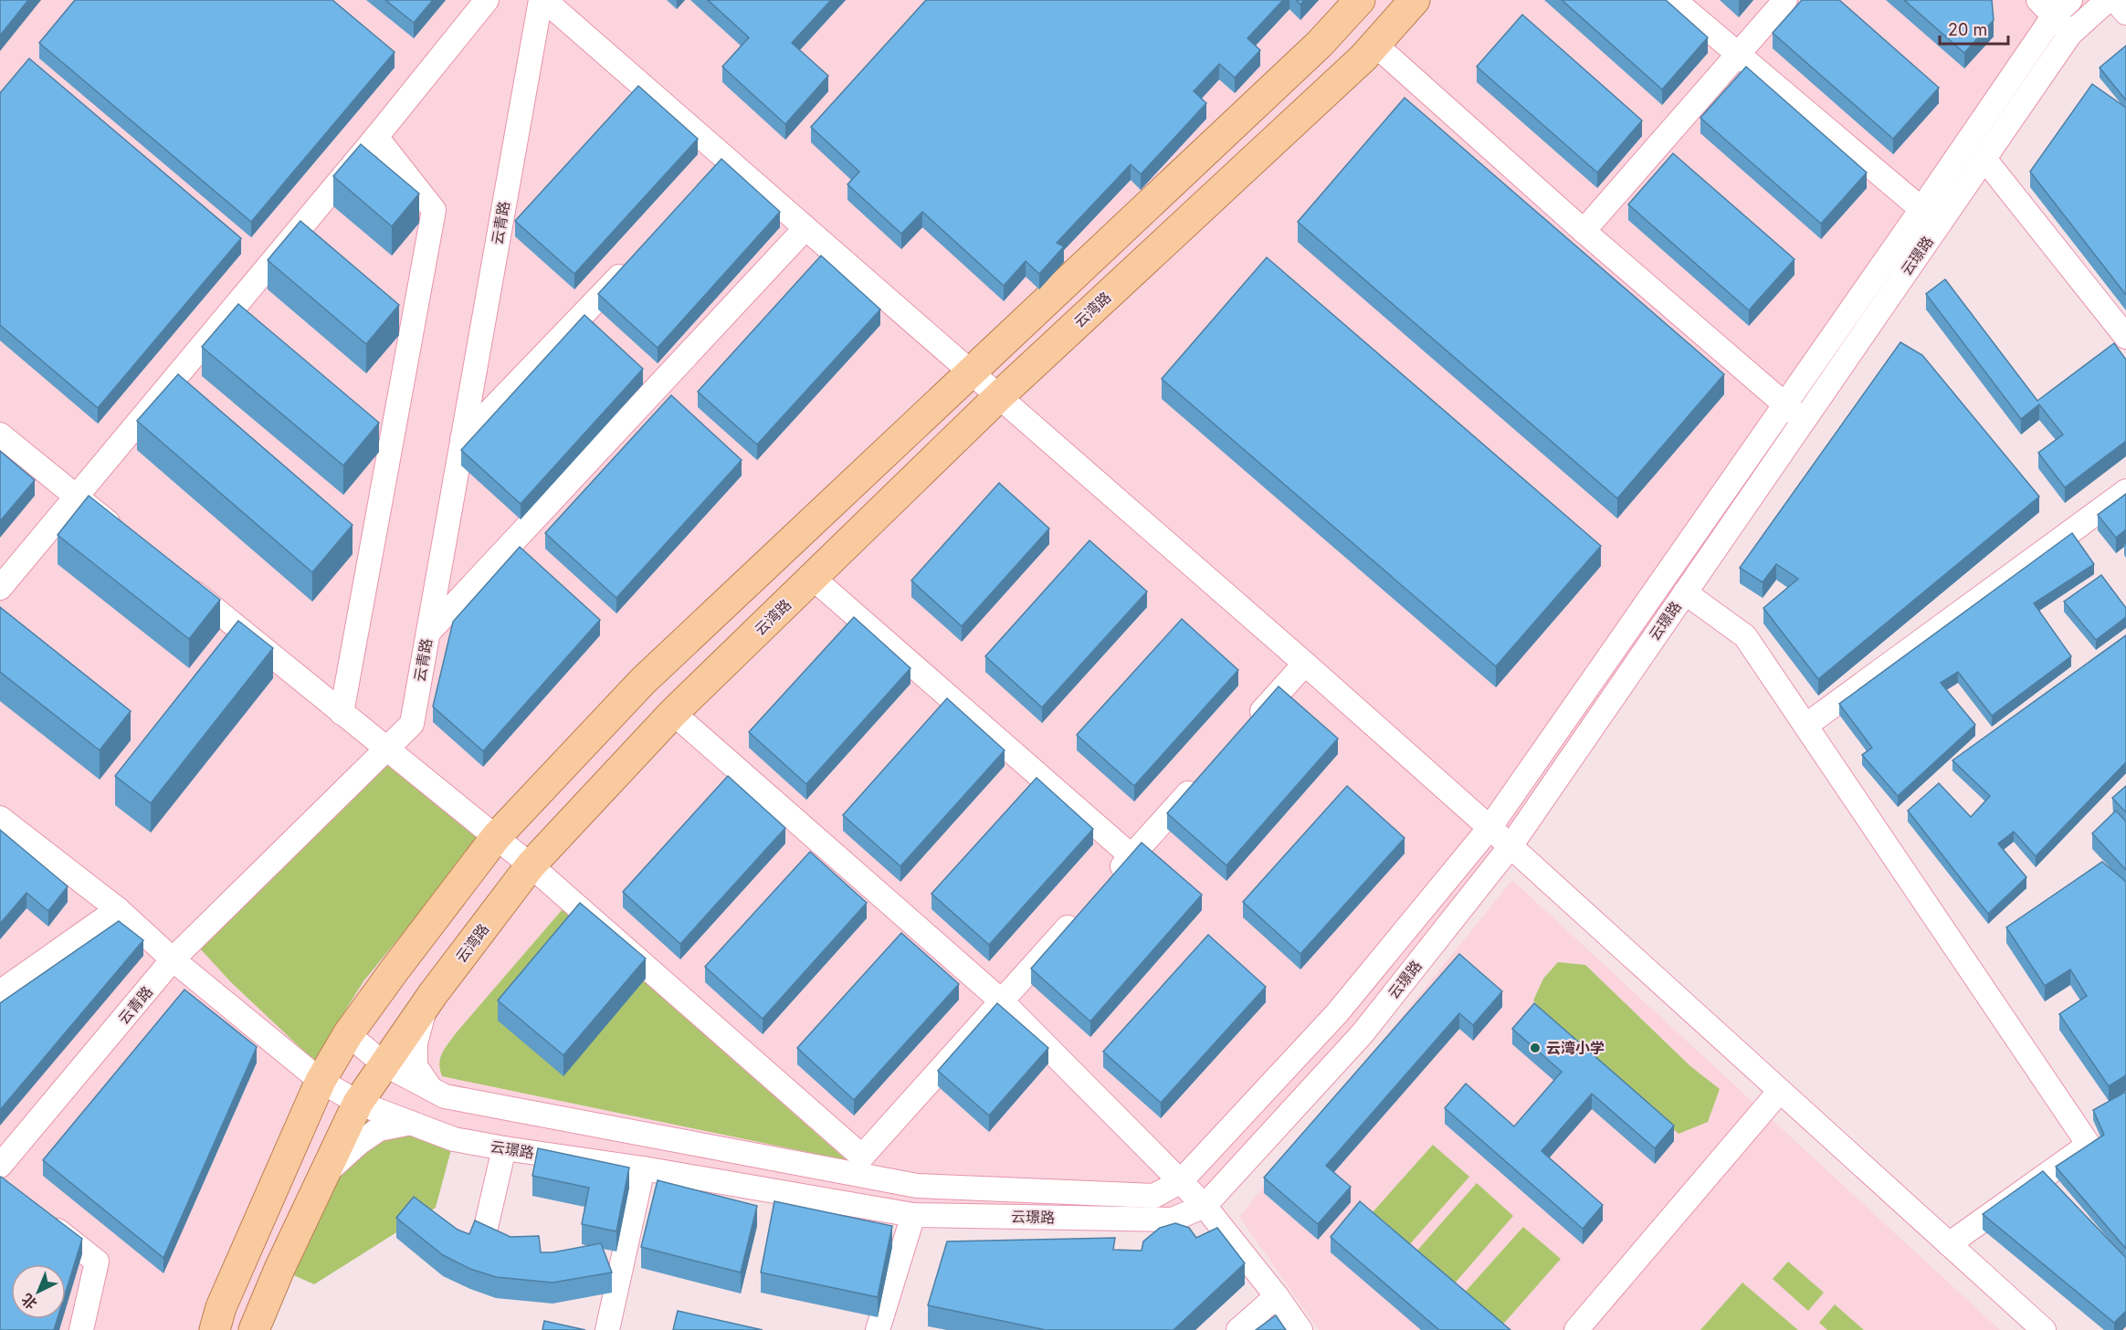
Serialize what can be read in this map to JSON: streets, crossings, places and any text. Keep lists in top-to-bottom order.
{
  "streets": {
    "main road": ["云湾路"],
    "street": ["云青路", "云璟路"]
  },
  "crossings": [
    ["云青路", "云璟路"],
    ["云璟路", "云湾路"]
  ],
  "places": ["云湾小学"],
  "scale_bar": "20 m",
  "north": "bottom left"
}
